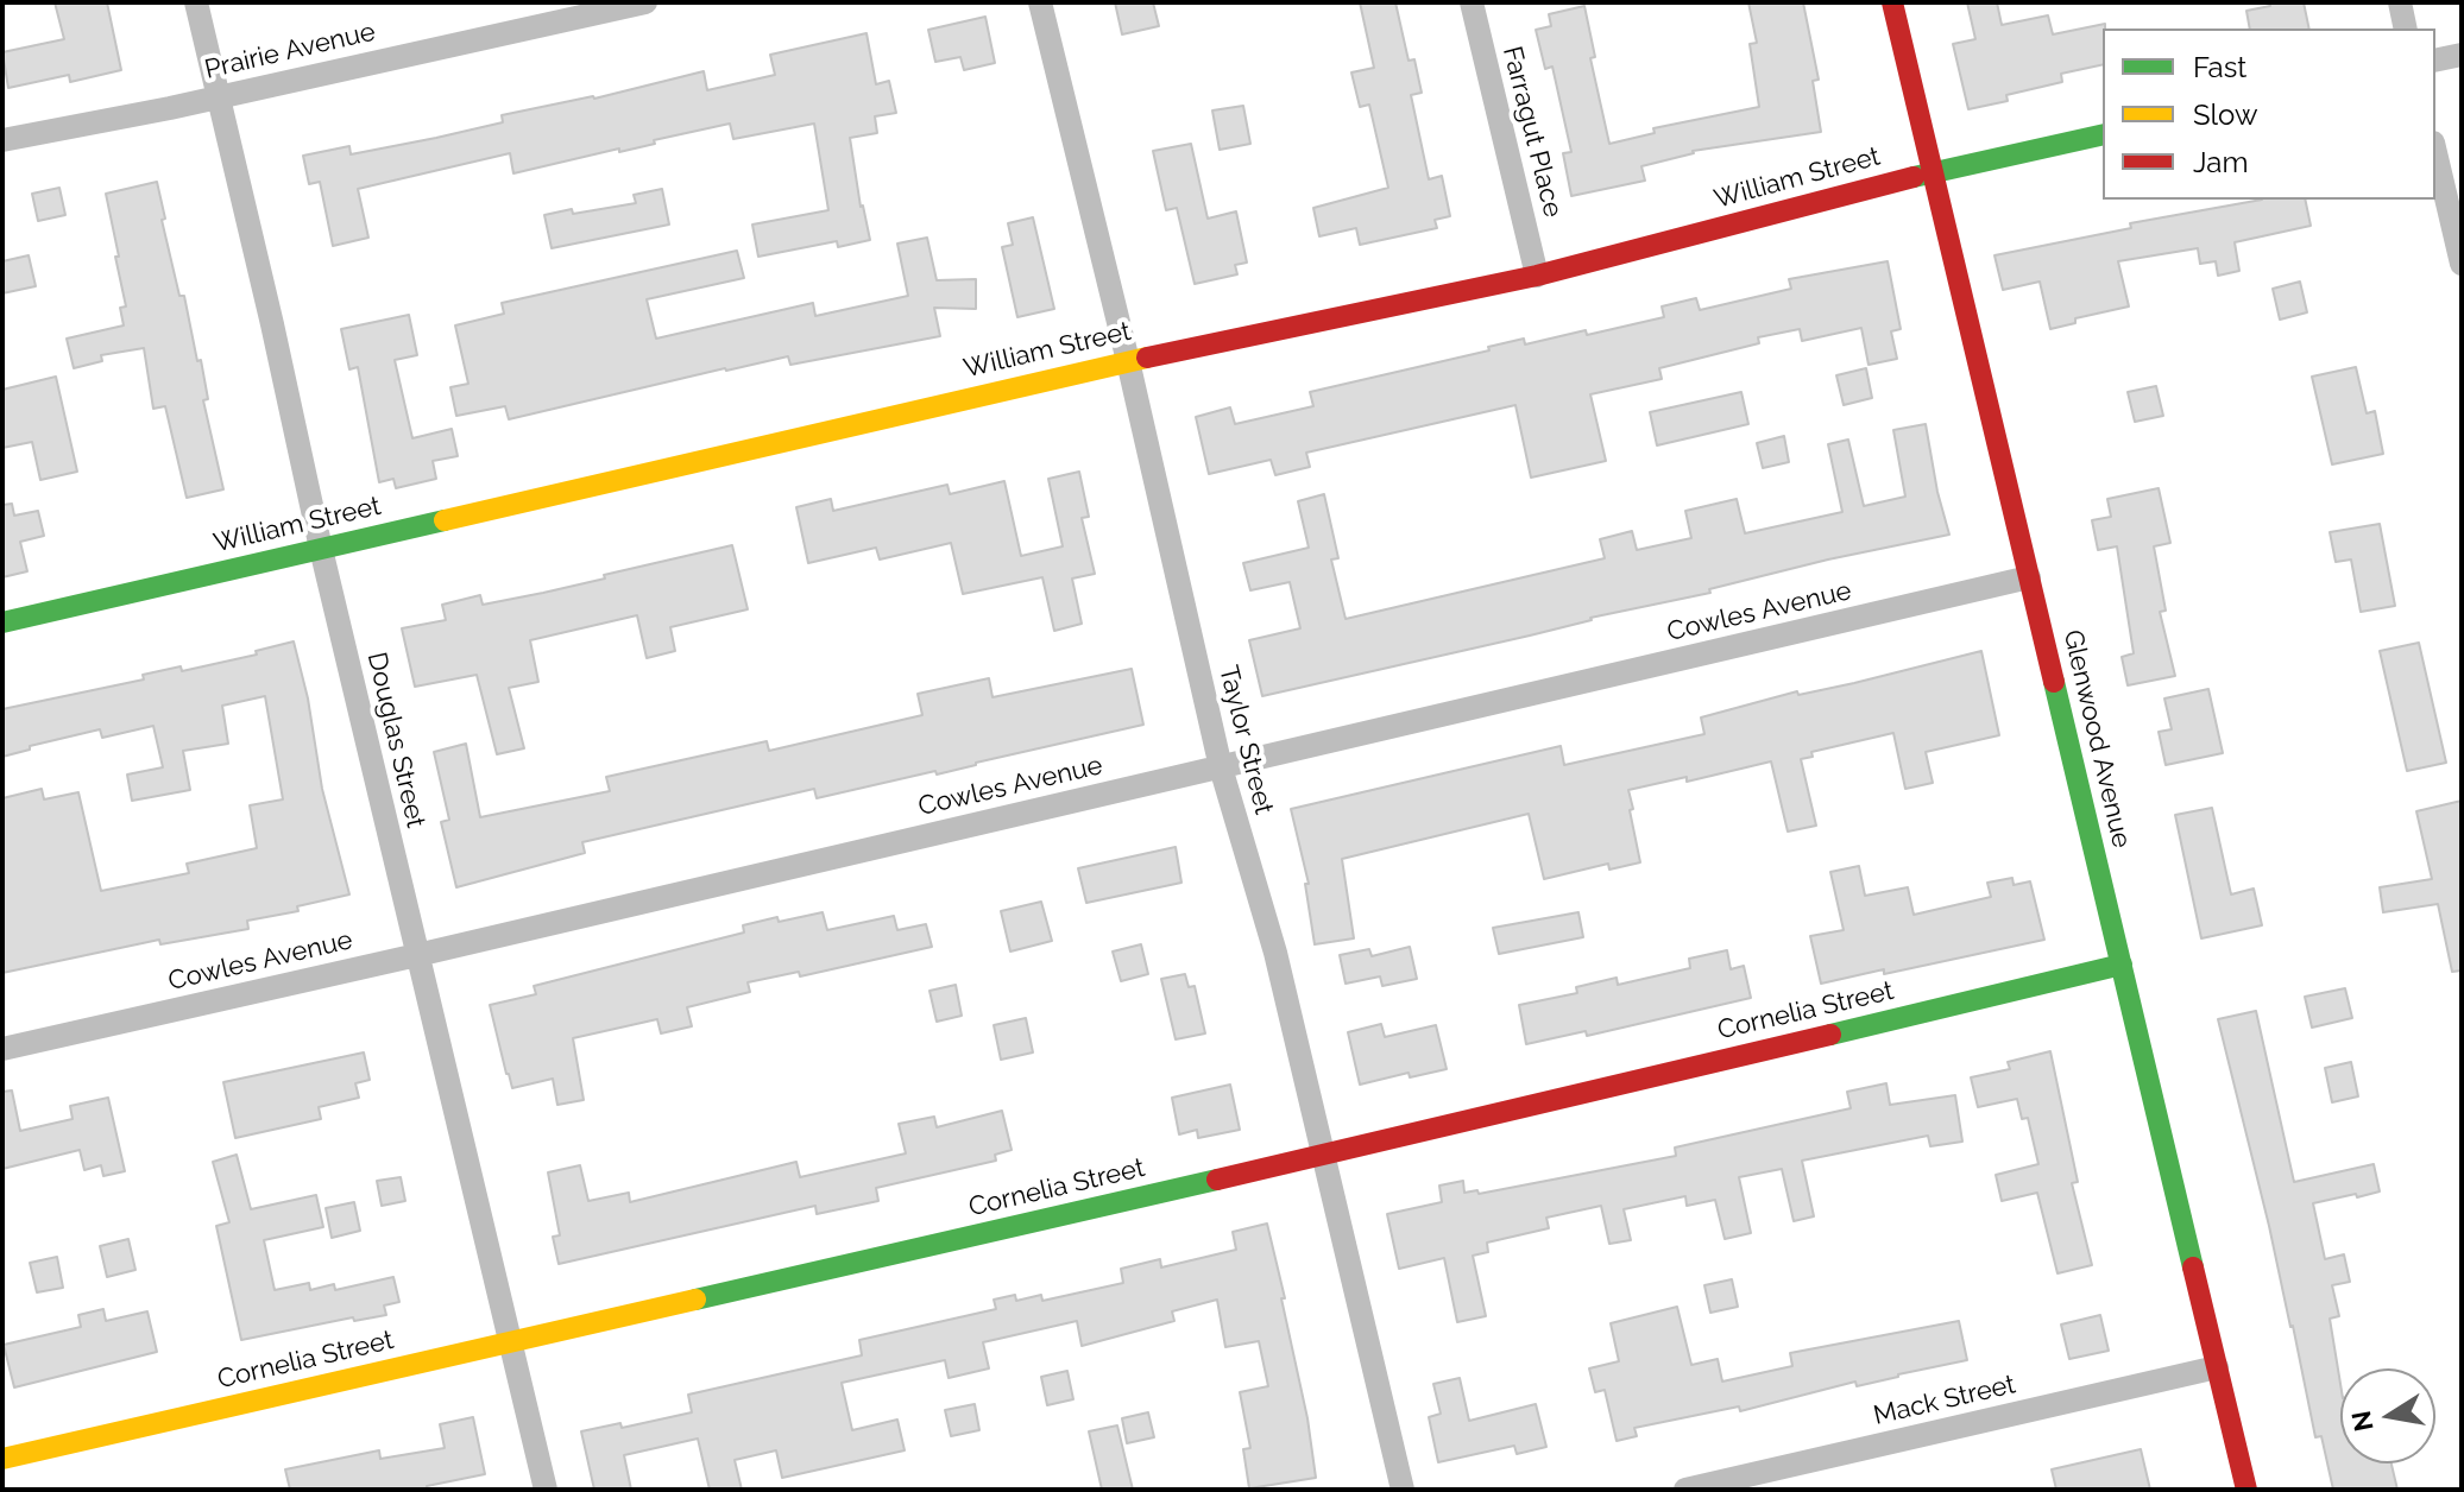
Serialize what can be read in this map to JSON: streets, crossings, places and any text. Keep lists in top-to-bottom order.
{
  "streets": {
    "street": [
      "Prairie Avenue",
      "Farragut Place",
      "William Street",
      "Cowles Avenue",
      "Glenwood Avenue",
      "Douglas Street",
      "Taylor Street",
      "Cornelia Street",
      "Mack Street"
    ]
  },
  "crossings": [
    ["Prairie Avenue", "Douglas Street"],
    ["Farragut Place", "William Street"],
    ["William Street", "Glenwood Avenue"],
    ["William Street", "Douglas Street"],
    ["William Street", "Taylor Street"],
    ["Cowles Avenue", "Glenwood Avenue"],
    ["Cowles Avenue", "Douglas Street"],
    ["Cowles Avenue", "Taylor Street"],
    ["Glenwood Avenue", "Cornelia Street"],
    ["Glenwood Avenue", "Mack Street"],
    ["Douglas Street", "Cornelia Street"],
    ["Taylor Street", "Cornelia Street"]
  ],
  "legend": ["Fast", "Slow", "Jam"],
  "north": "left"
}
